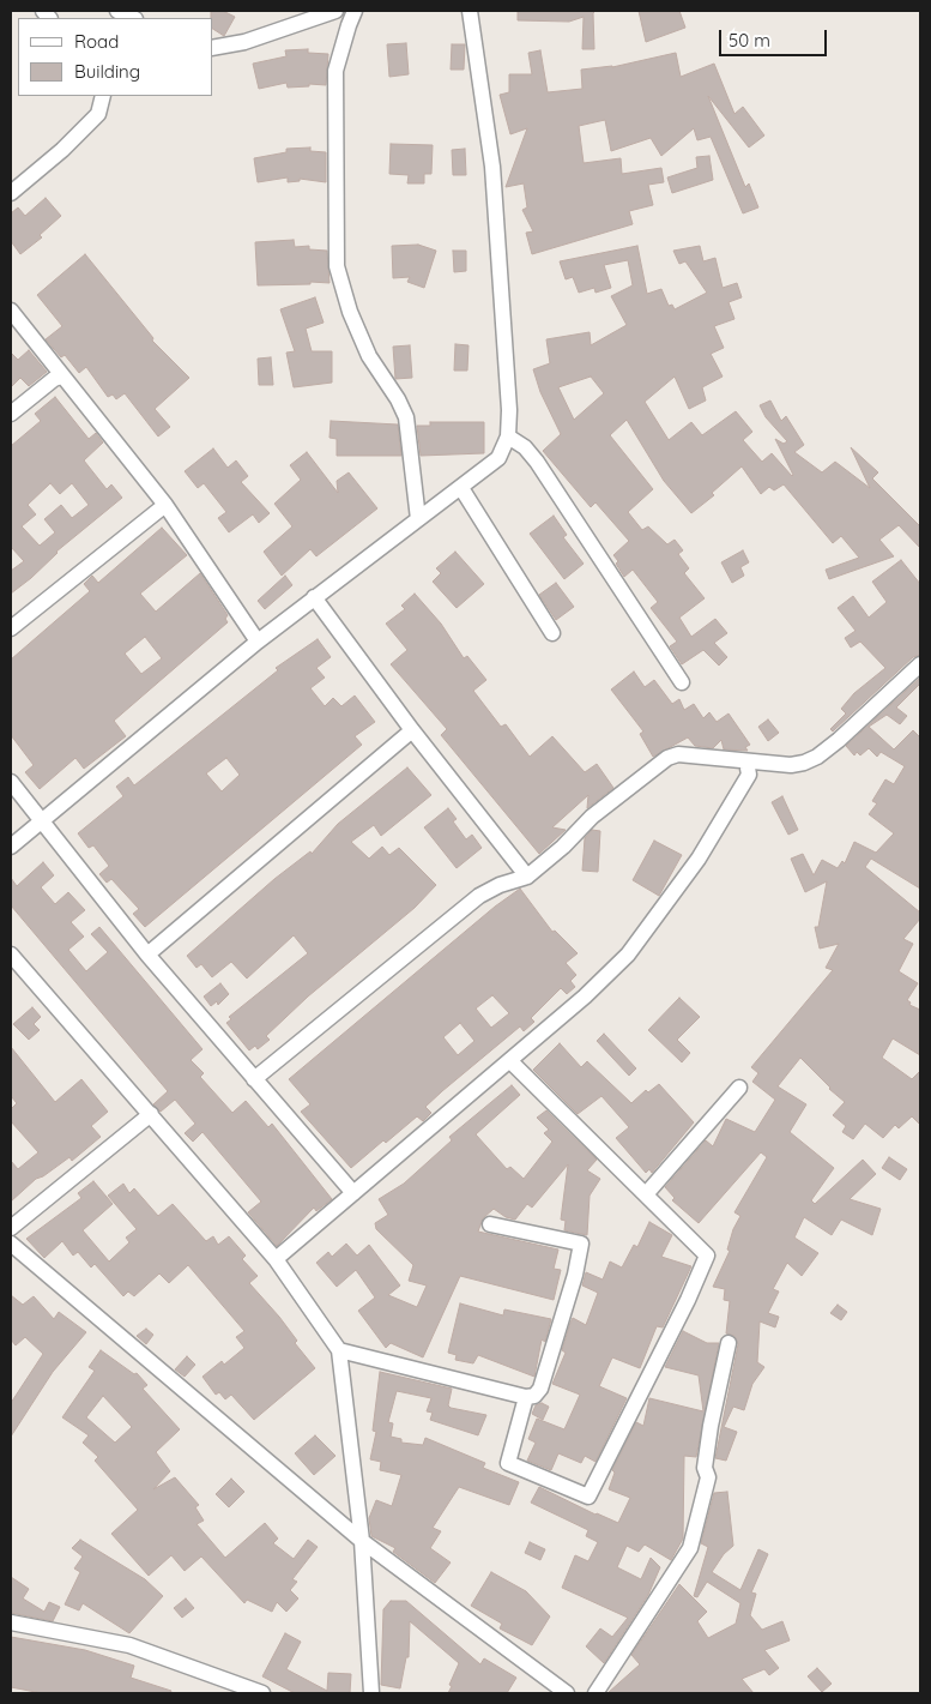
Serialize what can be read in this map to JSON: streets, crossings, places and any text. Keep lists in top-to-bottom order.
{
  "legend": ["Road", "Building"],
  "scale_bar": "50 m"
}
